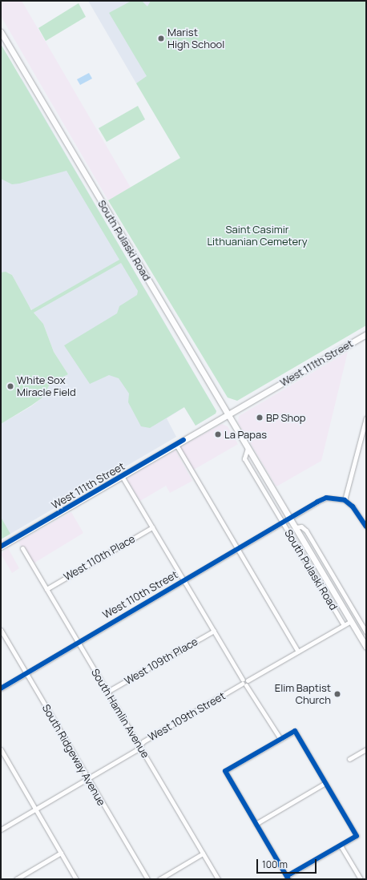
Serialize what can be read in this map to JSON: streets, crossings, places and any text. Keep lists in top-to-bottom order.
{
  "streets": {
    "main road": ["South Pulaski Road", "West 111th Street"],
    "street": [
      "West 110th Place",
      "West 110th Street",
      "West 109th Place",
      "South Hamlin Avenue",
      "West 109th Street",
      "South Ridgeway Avenue"
    ]
  },
  "crossings": [
    ["South Pulaski Road", "West 111th Street"],
    ["South Pulaski Road", "West 110th Street"],
    ["South Pulaski Road", "West 109th Street"],
    ["West 110th Place", "South Hamlin Avenue"],
    ["West 110th Street", "South Hamlin Avenue"],
    ["West 110th Street", "South Ridgeway Avenue"],
    ["West 109th Place", "South Hamlin Avenue"],
    ["South Hamlin Avenue", "West 109th Street"],
    ["West 109th Street", "South Ridgeway Avenue"]
  ],
  "parks": ["Saint Casimir Lithuanian Cemetery"],
  "places": [
    "Marist High School",
    "White Sox Miracle Field",
    "BP Shop",
    "La Papas",
    "Elim Baptist Church"
  ],
  "scale_bar": "100 m"
}
